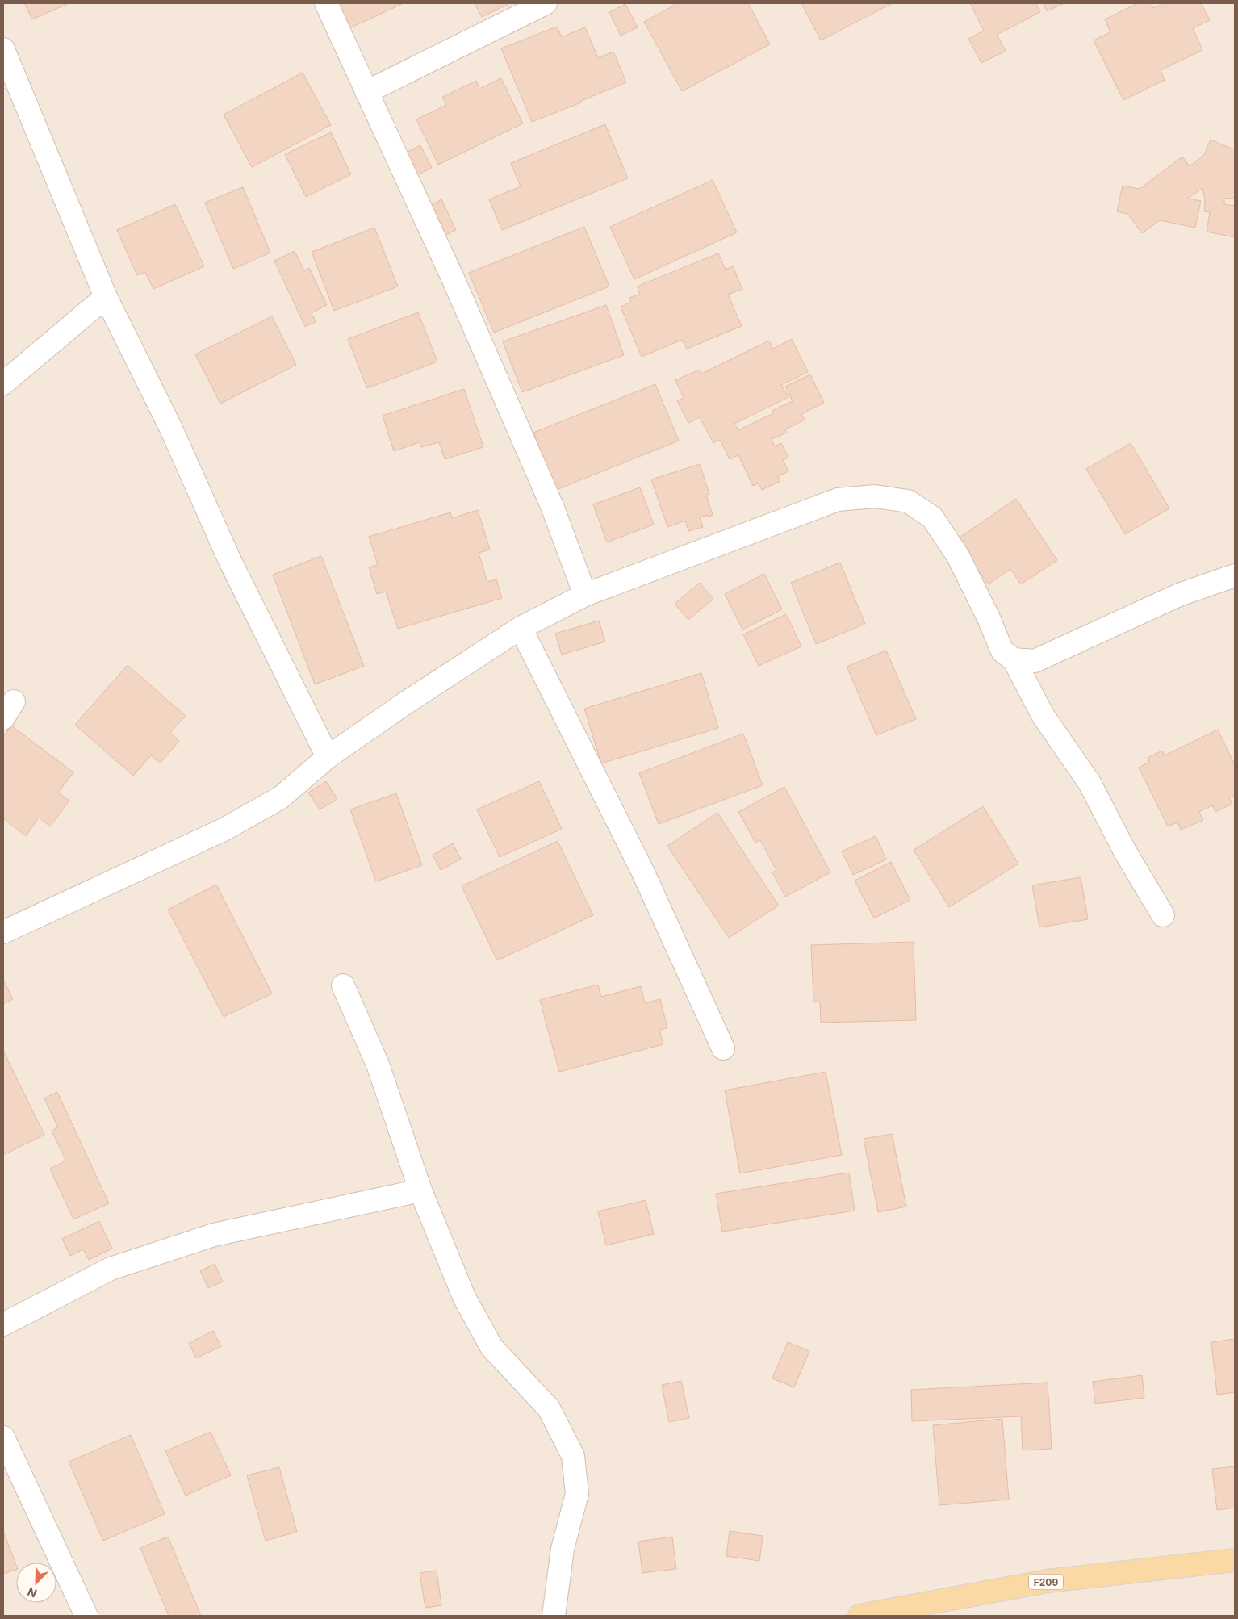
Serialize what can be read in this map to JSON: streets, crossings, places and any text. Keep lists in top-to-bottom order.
{
  "streets": {
    "main road": ["F209"]
  },
  "north": "bottom left"
}
